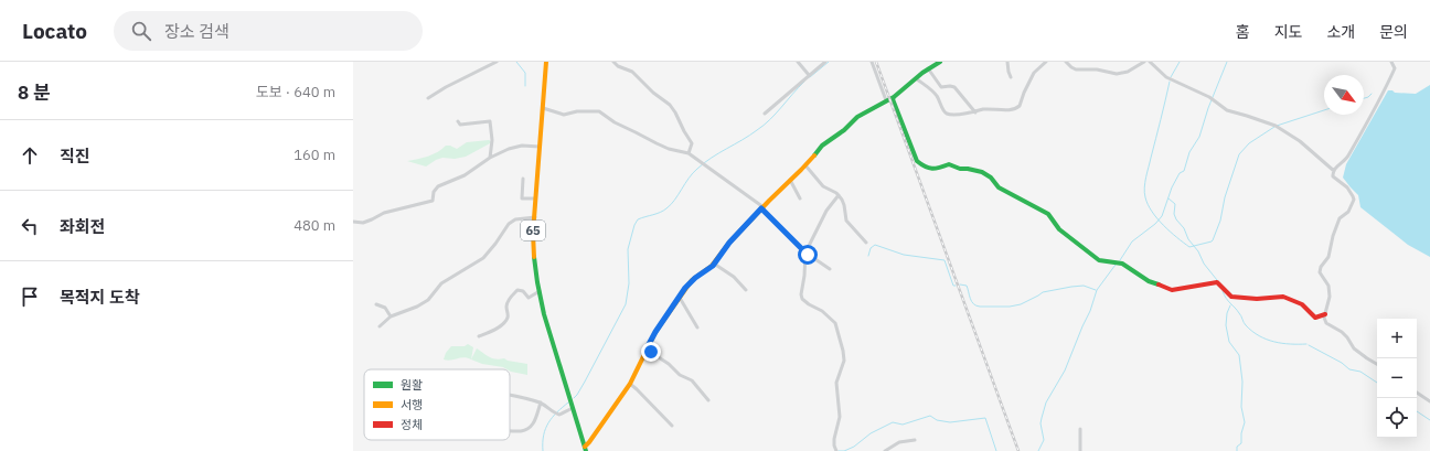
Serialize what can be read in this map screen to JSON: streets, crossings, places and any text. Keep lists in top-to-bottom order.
{
  "streets": {
    "street": ["65"]
  },
  "legend": ["원활", "서행", "정체"],
  "north": "bottom right",
  "page": {
    "header": "Locato",
    "search": "장소 검색",
    "nav": [
      "홈",
      "지도",
      "소개",
      "문의"
    ],
    "heading": ["8 분", "도보 · 640 m"],
    "list": [
      ["직진", "160 m"],
      ["좌회전", "480 m"],
      "목적지 도착"
    ],
    "map_buttons": ["+", "−"]
  }
}
